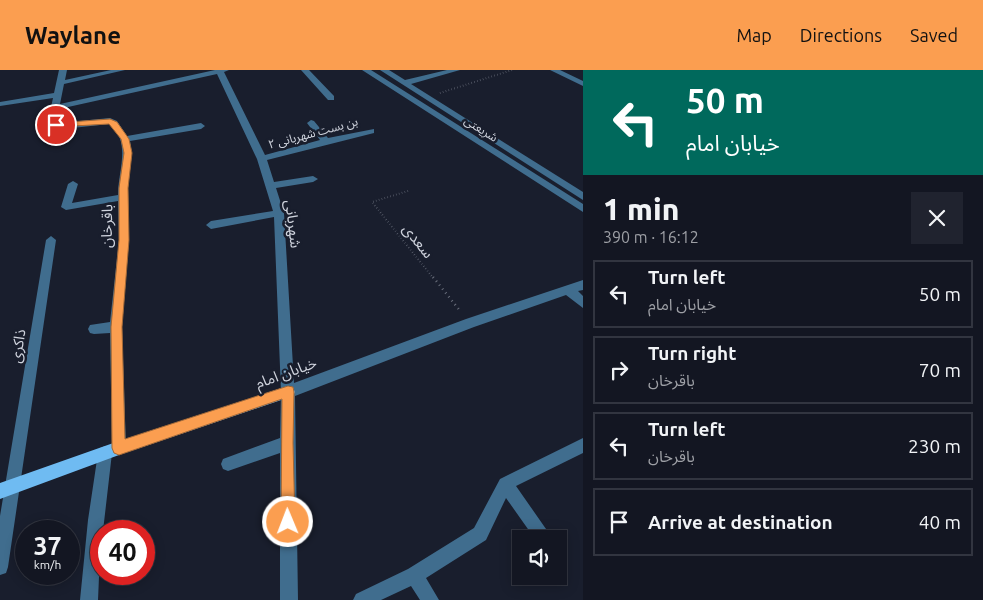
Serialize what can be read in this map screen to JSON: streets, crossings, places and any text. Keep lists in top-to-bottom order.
{
  "streets": {
    "main road": ["خیابان امام"],
    "street": [
      "شریعتی",
      "بن بست شهربانی ۲",
      "شهربانی",
      "باقرخان",
      "ذاکری"
    ],
    "path": ["سعدی"]
  },
  "crossings": [
    ["بن بست شهربانی ۲", "شهربانی"],
    ["شهربانی", "خیابان امام"],
    ["باقرخان", "خیابان امام"],
    ["سعدی", "خیابان امام"],
    ["ذاکری", "خیابان امام"]
  ],
  "page": {
    "header": "Waylane",
    "nav": ["Map", "Directions", "Saved"],
    "turn": ["50 m", "خیابان امام"],
    "heading": ["1 min", "390 m · 16:12"],
    "list": [
      {
        "name": "Turn left",
        "note": "خیابان امام",
        "value": "50 m"
      },
      {
        "name": "Turn right",
        "note": "باقرخان",
        "value": "70 m"
      },
      {
        "name": "Turn left",
        "note": "باقرخان",
        "value": "230 m"
      },
      {
        "name": "Arrive at destination",
        "value": "40 m"
      }
    ],
    "speed": "37 km/h",
    "limit": "40"
  }
}
